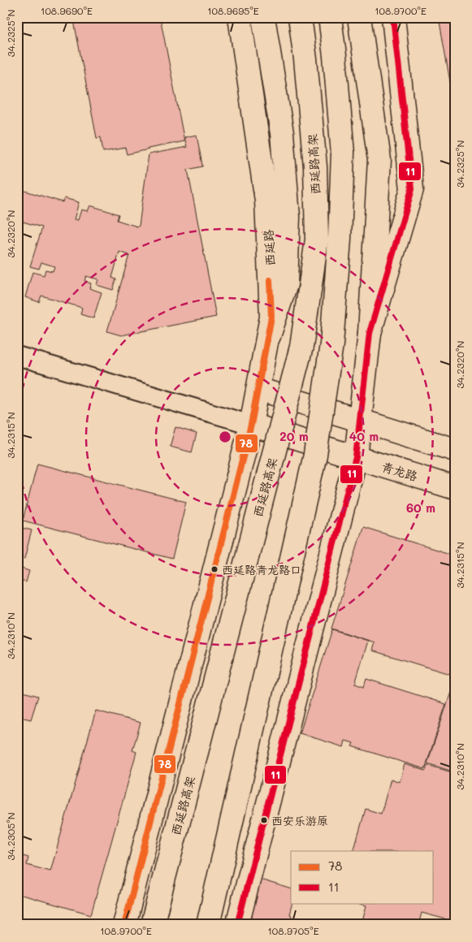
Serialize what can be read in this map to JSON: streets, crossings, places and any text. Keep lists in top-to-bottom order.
{
  "streets": {
    "main road": ["西延路高架", "西延路", "青龙路"]
  },
  "crossings": [
    ["西延路", "青龙路"]
  ],
  "places": ["西延路青龙路口", "西安乐游原"],
  "lines": ["transit line 11", "transit line 78"],
  "legend": ["78", "11"],
  "coordinates": [
    "108.9690°E",
    "108.9695°E",
    "108.9700°E",
    "34.2325°N",
    "34.2320°N",
    "34.2315°N",
    "34.2310°N",
    "34.2305°N",
    "108.9705°E"
  ],
  "rings": ["20 m", "40 m", "60 m"]
}
